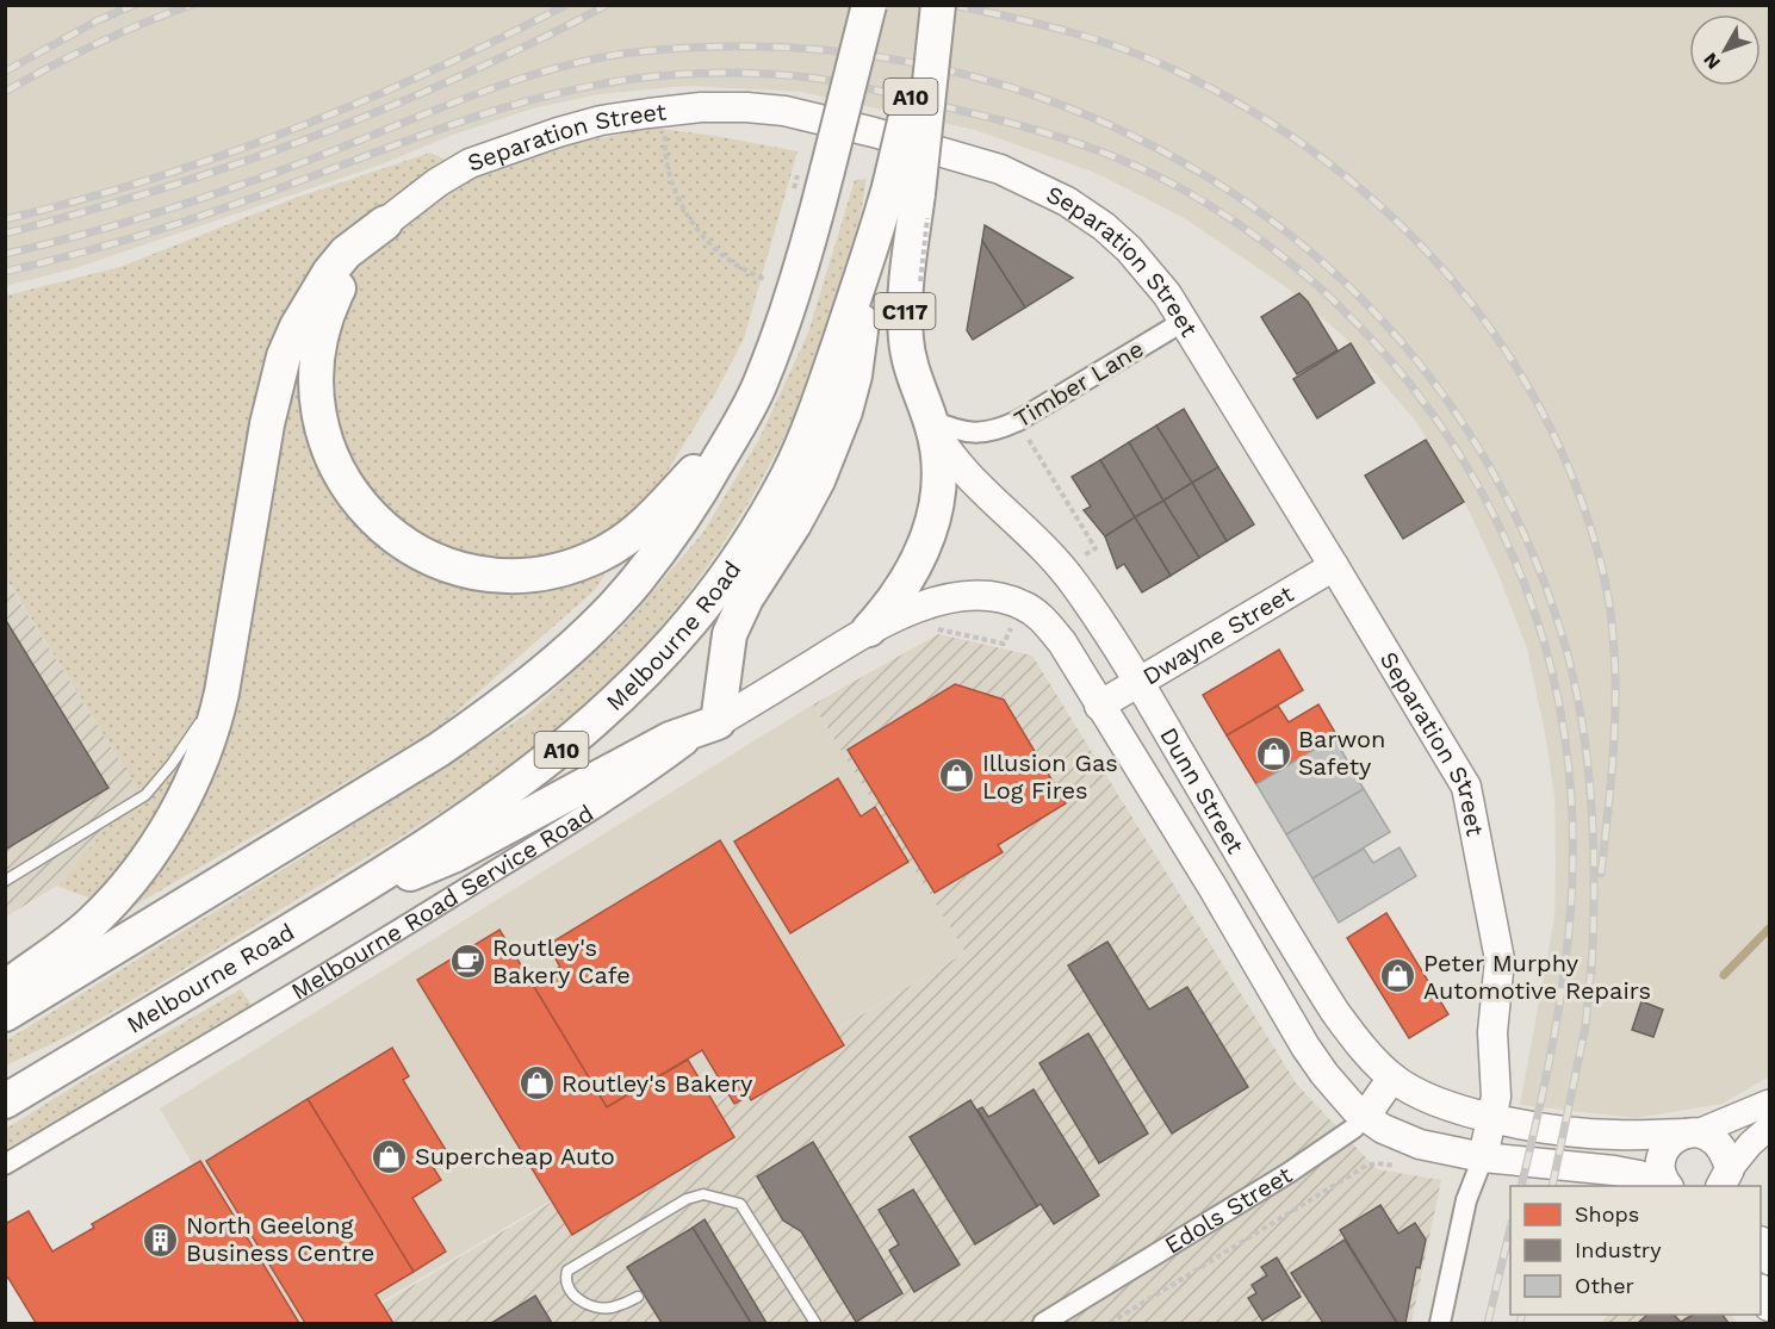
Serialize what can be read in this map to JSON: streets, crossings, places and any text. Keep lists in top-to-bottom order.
{
  "streets": {
    "highway": ["A10", "C117", "Melbourne Road"],
    "main road": [
      "Separation Street",
      "Dwayne Street",
      "Dunn Street",
      "Melbourne Road Service Road",
      "Edols Street"
    ],
    "street": ["Timber Lane"]
  },
  "crossings": [
    ["Separation Street", "C117"],
    ["Separation Street", "Timber Lane"],
    ["Separation Street", "Dwayne Street"],
    ["Separation Street", "Dunn Street"],
    ["C117", "Timber Lane"],
    ["C117", "Melbourne Road"],
    ["C117", "Dunn Street"],
    ["Timber Lane", "Dunn Street"],
    ["Dwayne Street", "Dunn Street"],
    ["Dunn Street", "Melbourne Road Service Road"],
    ["Dunn Street", "Edols Street"]
  ],
  "places": {
    "shop": [
      "Barwon Safety",
      "Illusion Gas Log Fires",
      "Peter Murphy Automotive Repairs",
      "Routley's Bakery",
      "Supercheap Auto"
    ],
    "cafe": ["Routley's Bakery Cafe"],
    "building": ["North Geelong Business Centre"]
  },
  "legend": ["Shops", "Industry", "Other"],
  "north": "bottom left"
}
